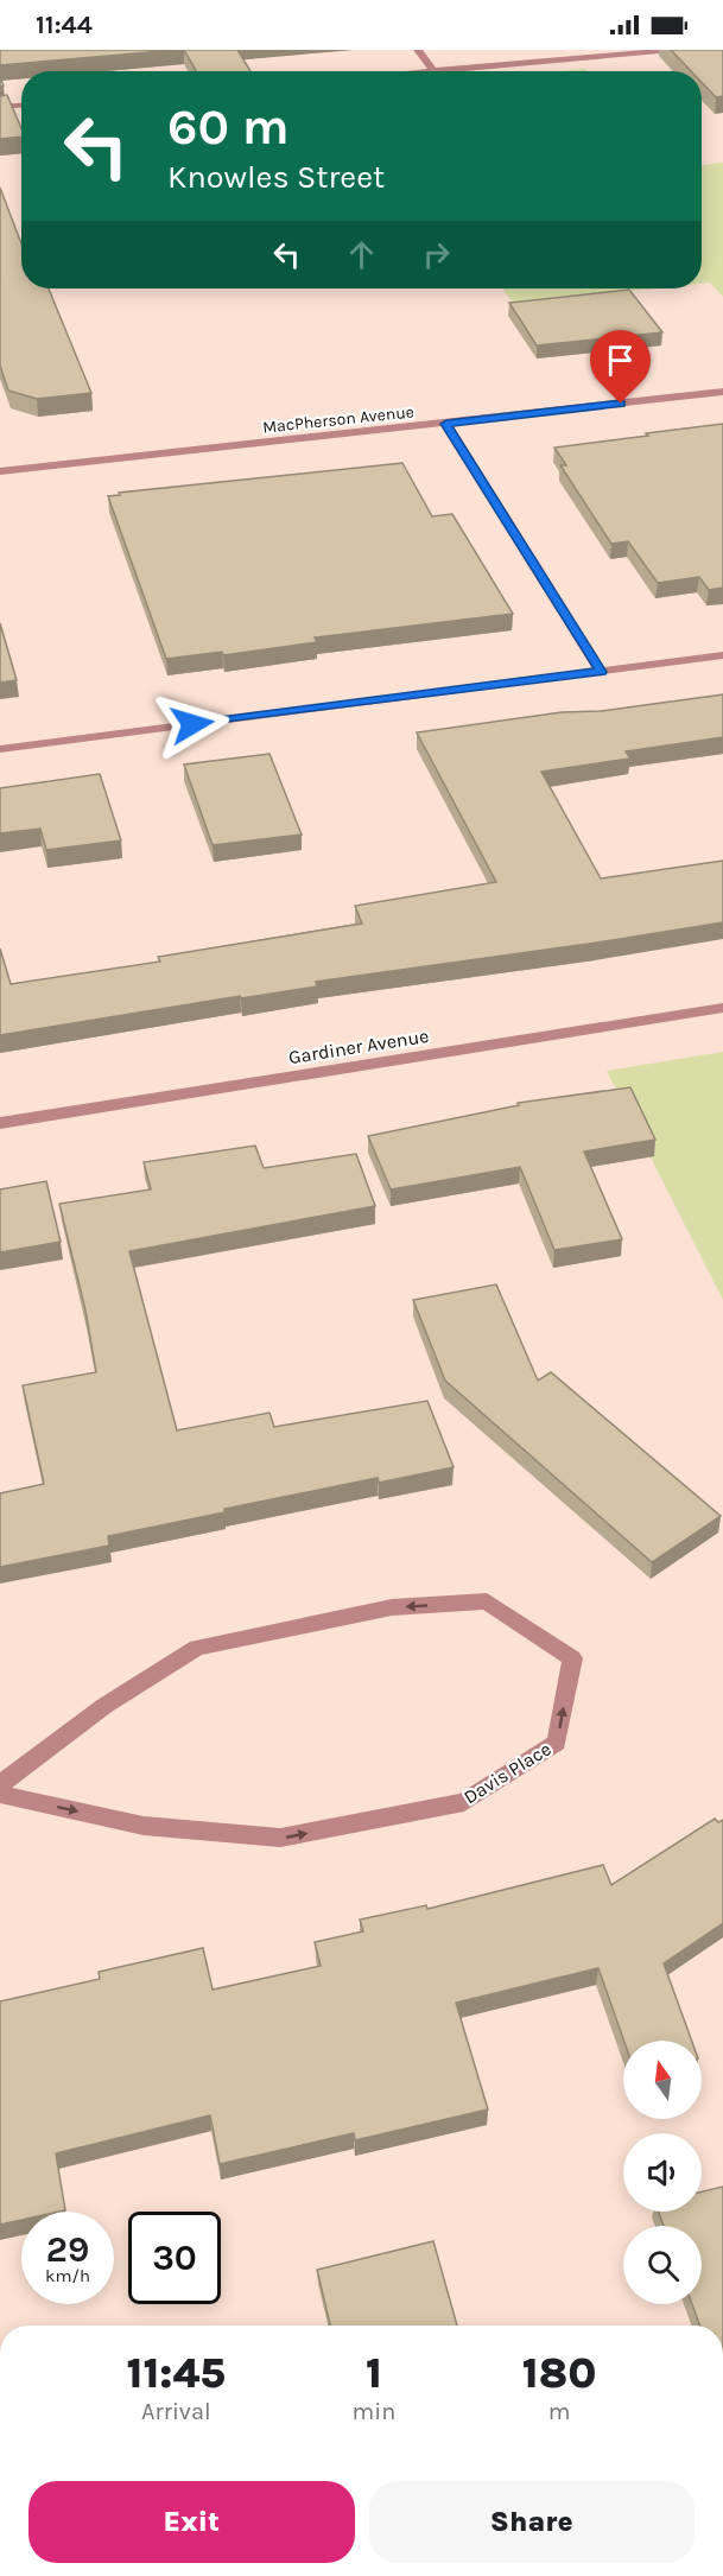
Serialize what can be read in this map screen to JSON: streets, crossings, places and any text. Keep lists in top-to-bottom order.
{
  "streets": {
    "street": ["MacPherson Avenue", "Gardiner Avenue", "Davis Place"]
  },
  "north": "top",
  "page": {
    "status": "11:44",
    "turn": ["60 m", "Knowles Street"],
    "speed": "29 km/h",
    "limit": "30",
    "eta": [
      "11:45",
      "Arrival",
      "1",
      "min",
      "180",
      "m"
    ],
    "buttons": ["Exit", "Share"]
  }
}
